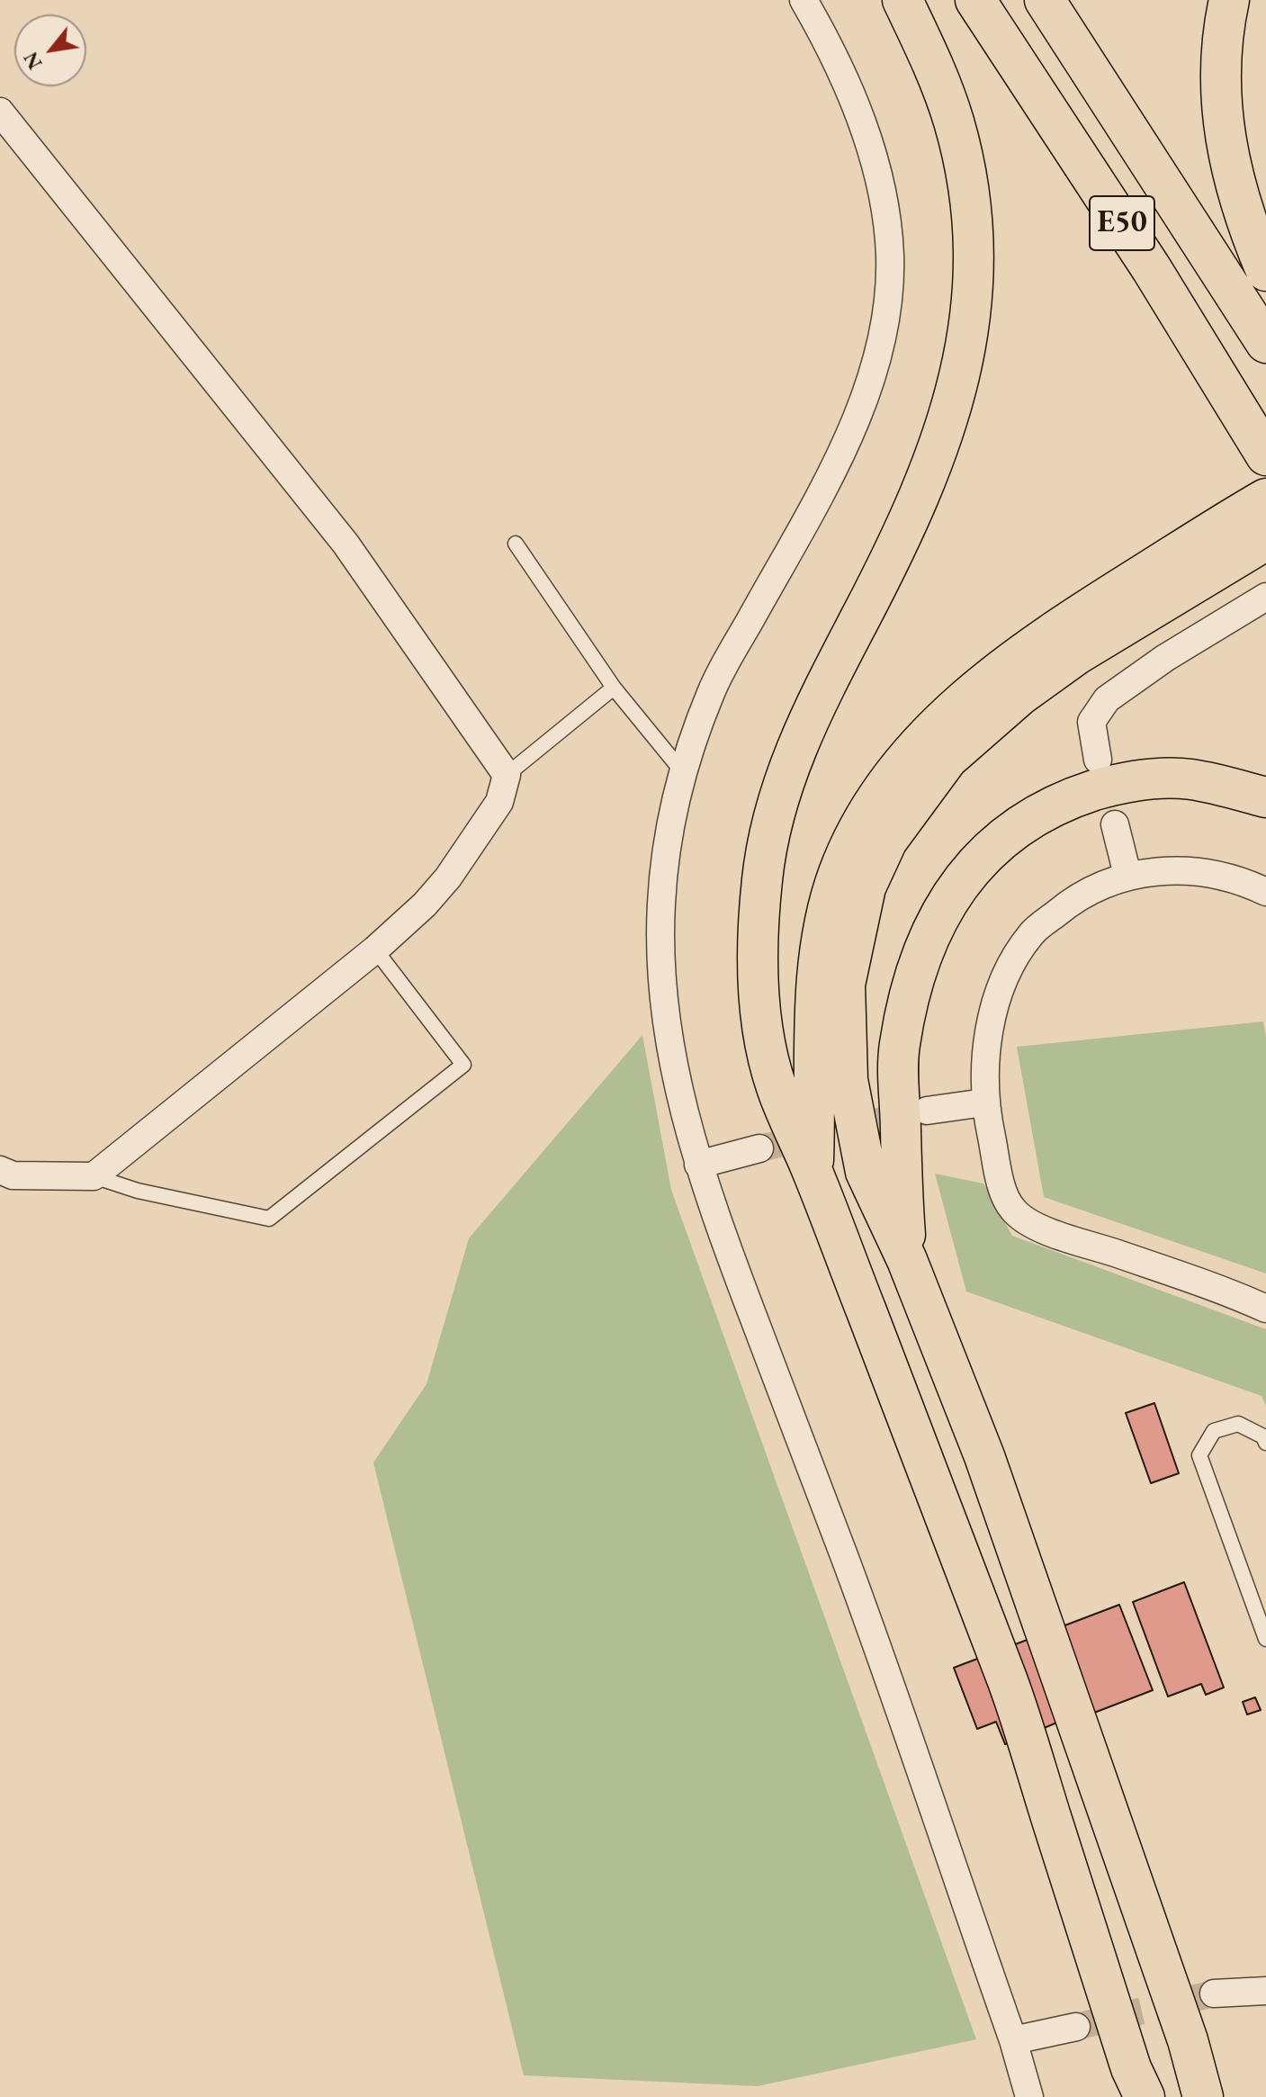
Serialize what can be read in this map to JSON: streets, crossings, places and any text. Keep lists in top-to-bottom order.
{
  "streets": {
    "highway": ["E50"]
  },
  "north": "bottom left"
}
